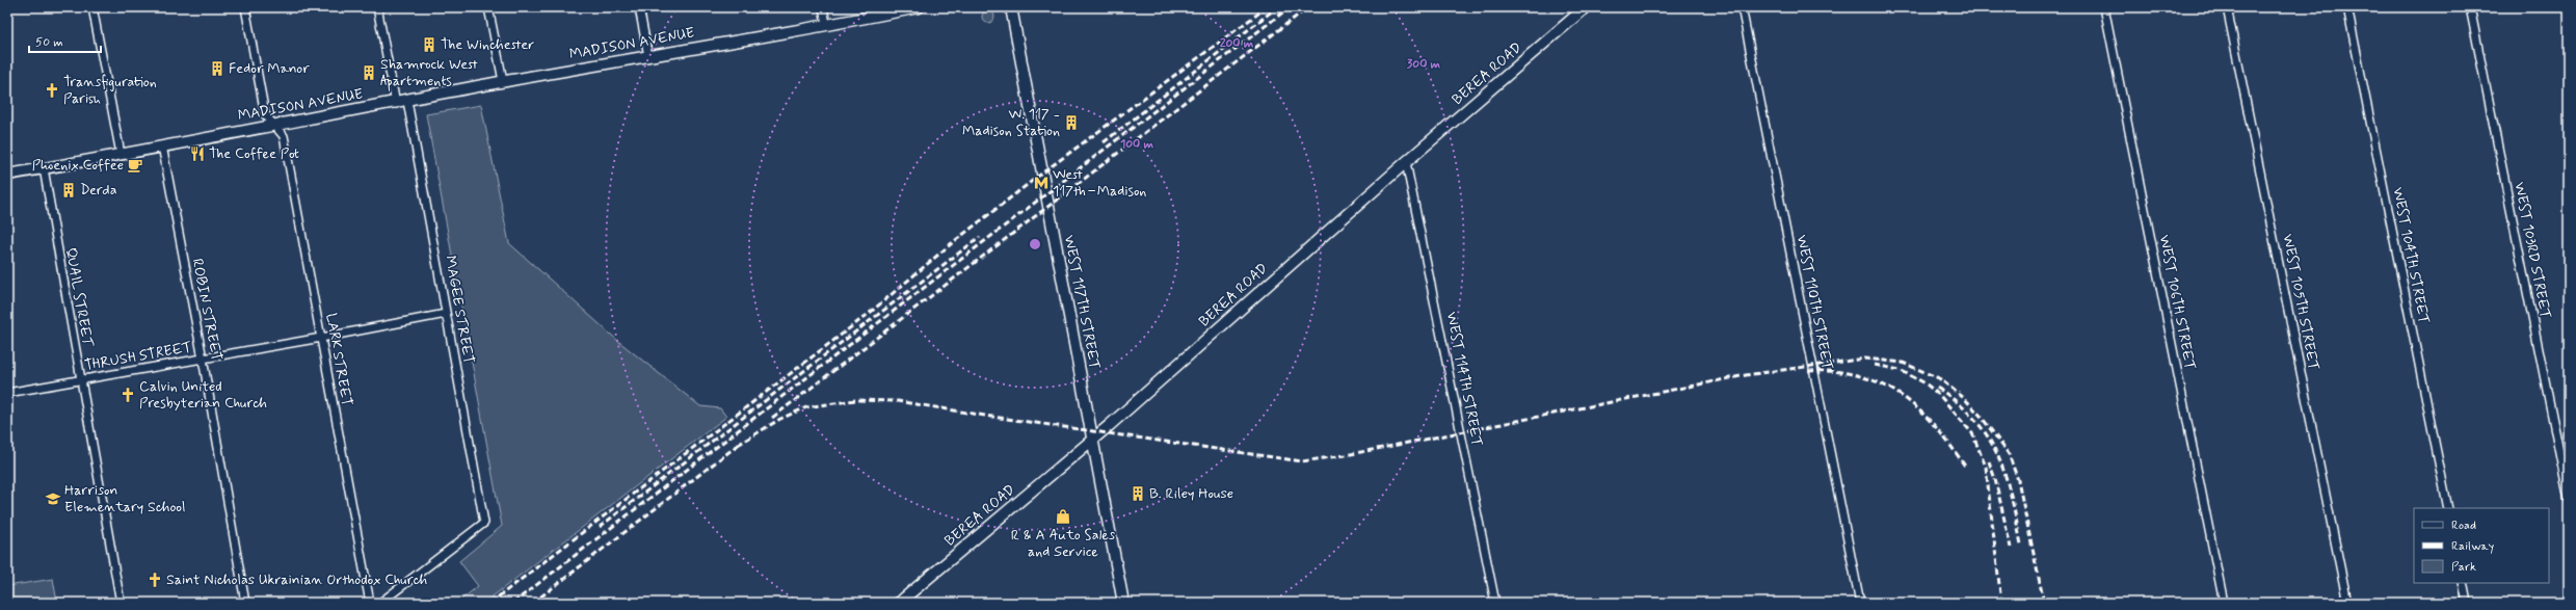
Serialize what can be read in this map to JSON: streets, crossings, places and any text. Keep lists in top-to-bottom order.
{
  "streets": {
    "main road": ["MADISON AVENUE", "BEREA ROAD", "WEST 117TH STREET"],
    "street": [
      "WEST 103RD STREET",
      "WEST 104TH STREET",
      "QUAIL STREET",
      "WEST 110TH STREET",
      "WEST 106TH STREET",
      "WEST 105TH STREET",
      "ROBIN STREET",
      "MAGEE STREET",
      "THRUSH STREET",
      "LARK STREET",
      "WEST 114TH STREET"
    ]
  },
  "crossings": [
    ["MADISON AVENUE", "QUAIL STREET"],
    ["MADISON AVENUE", "ROBIN STREET"],
    ["MADISON AVENUE", "MAGEE STREET"],
    ["MADISON AVENUE", "LARK STREET"],
    ["BEREA ROAD", "WEST 117TH STREET"],
    ["BEREA ROAD", "WEST 114TH STREET"],
    ["QUAIL STREET", "THRUSH STREET"],
    ["ROBIN STREET", "THRUSH STREET"],
    ["MAGEE STREET", "THRUSH STREET"],
    ["THRUSH STREET", "LARK STREET"]
  ],
  "places": {
    "building": [
      "The Winchester",
      "Fedor Manor",
      "Shamrock West Apartments",
      "W. 117 - Madison Station",
      "Derda",
      "B. Riley House"
    ],
    "church": ["Transfiguration Parish", "Calvin United Presbyterian Church", "Saint Nicholas Ukrainian Orthodox Church"],
    "restaurant": ["The Coffee Pot"],
    "cafe": ["Phoenix Coffee"],
    "metro station": ["West 117th–Madison"],
    "school or university": ["Harrison Elementary School"],
    "shop": ["R & A Auto Sales and Service"]
  },
  "legend": ["Road", "Railway", "Park"],
  "scale_bar": "50 m",
  "rings": ["200 m", "300 m", "100 m"]
}
